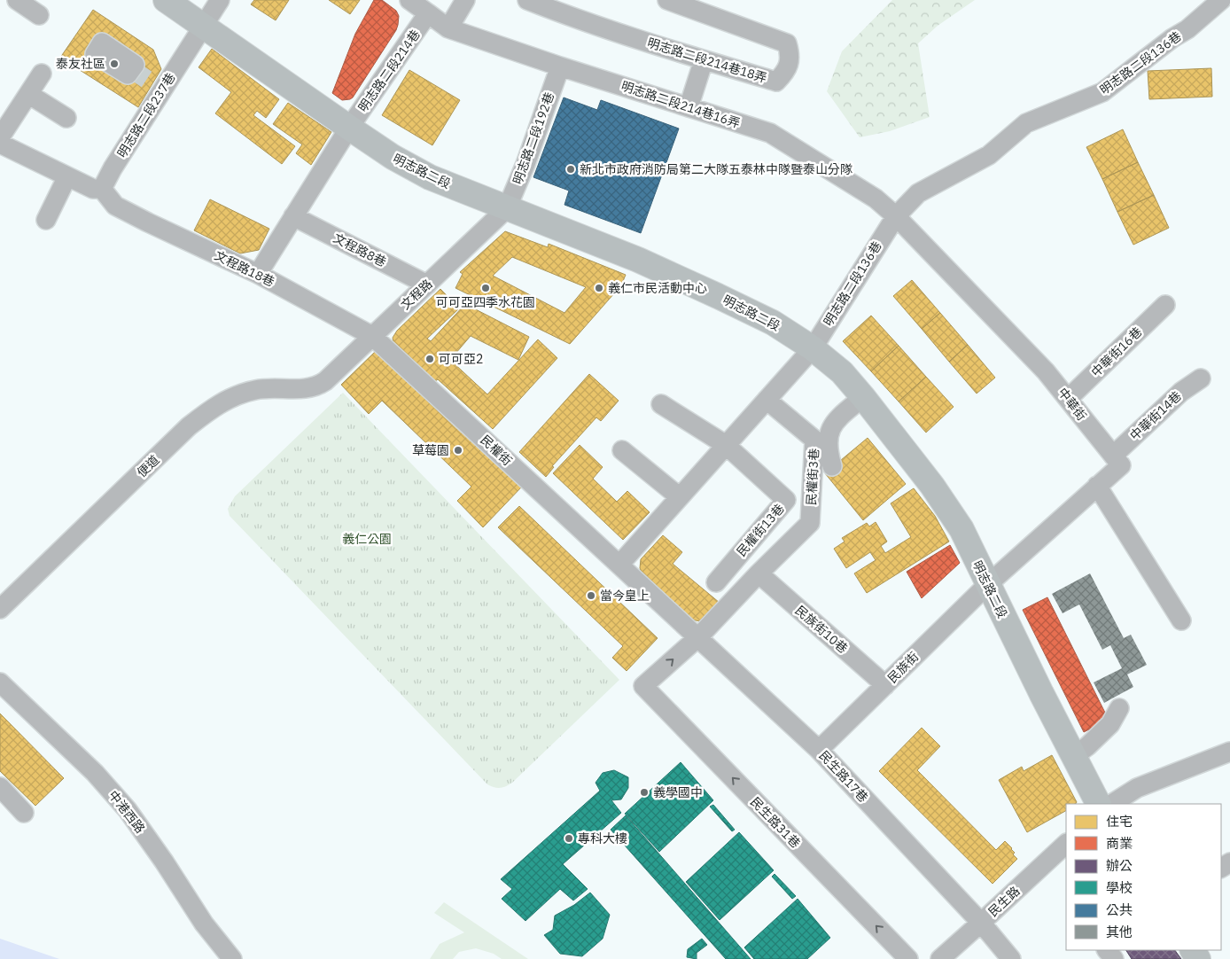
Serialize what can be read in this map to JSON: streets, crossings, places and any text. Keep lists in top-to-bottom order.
{
  "streets": {
    "main road": ["明志路二段"],
    "street": [
      "明志路二段214巷18弄",
      "明志路二段136巷",
      "明志路二段214巷",
      "明志路二段214巷16弄",
      "明志路二段237巷",
      "明志路二段192巷",
      "文程路8巷",
      "文程路18巷",
      "文程路",
      "中華街16巷",
      "中華街",
      "中華街14巷",
      "民權街",
      "便道",
      "民權街3巷",
      "民權街13巷",
      "民族街10巷",
      "民族街",
      "民生路17巷",
      "中港西路",
      "民生路31巷",
      "民生路"
    ]
  },
  "crossings": [
    ["明志路二段136巷", "明志路二段214巷16弄"],
    ["明志路二段136巷", "明志路二段"],
    ["明志路二段136巷", "中華街"],
    ["明志路二段214巷", "明志路二段"],
    ["明志路二段214巷", "文程路8巷"],
    ["明志路二段214巷", "文程路18巷"],
    ["明志路二段214巷16弄", "明志路二段192巷"],
    ["明志路二段214巷16弄", "中華街"],
    ["明志路二段237巷", "明志路二段"],
    ["明志路二段237巷", "文程路18巷"],
    ["明志路二段192巷", "明志路二段"],
    ["明志路二段192巷", "文程路"],
    ["明志路二段", "文程路"],
    ["明志路二段", "民族街"],
    ["文程路8巷", "文程路"],
    ["文程路18巷", "文程路"],
    ["文程路18巷", "民權街"],
    ["文程路", "民權街"],
    ["文程路", "便道"],
    ["中華街16巷", "中華街"],
    ["中華街", "中華街14巷"],
    ["民權街", "民生路17巷"],
    ["民權街", "民生路31巷"],
    ["民權街3巷", "民族街10巷"],
    ["民族街10巷", "民族街"],
    ["民族街", "民生路17巷"],
    ["民生路17巷", "民生路31巷"],
    ["民生路17巷", "民生路"]
  ],
  "one_way": ["民生路31巷"],
  "parks": ["義仁公園"],
  "places": [
    "泰友社區",
    "新北市政府消防局第二大隊五泰林中隊暨泰山分隊",
    "可可亞四季水花園",
    "義仁市民活動中心",
    "可可亞2",
    "草莓園",
    "當今皇上",
    "義學國中",
    "專科大樓"
  ],
  "legend": [
    "住宅",
    "商業",
    "辦公",
    "學校",
    "公共",
    "其他"
  ]
}
